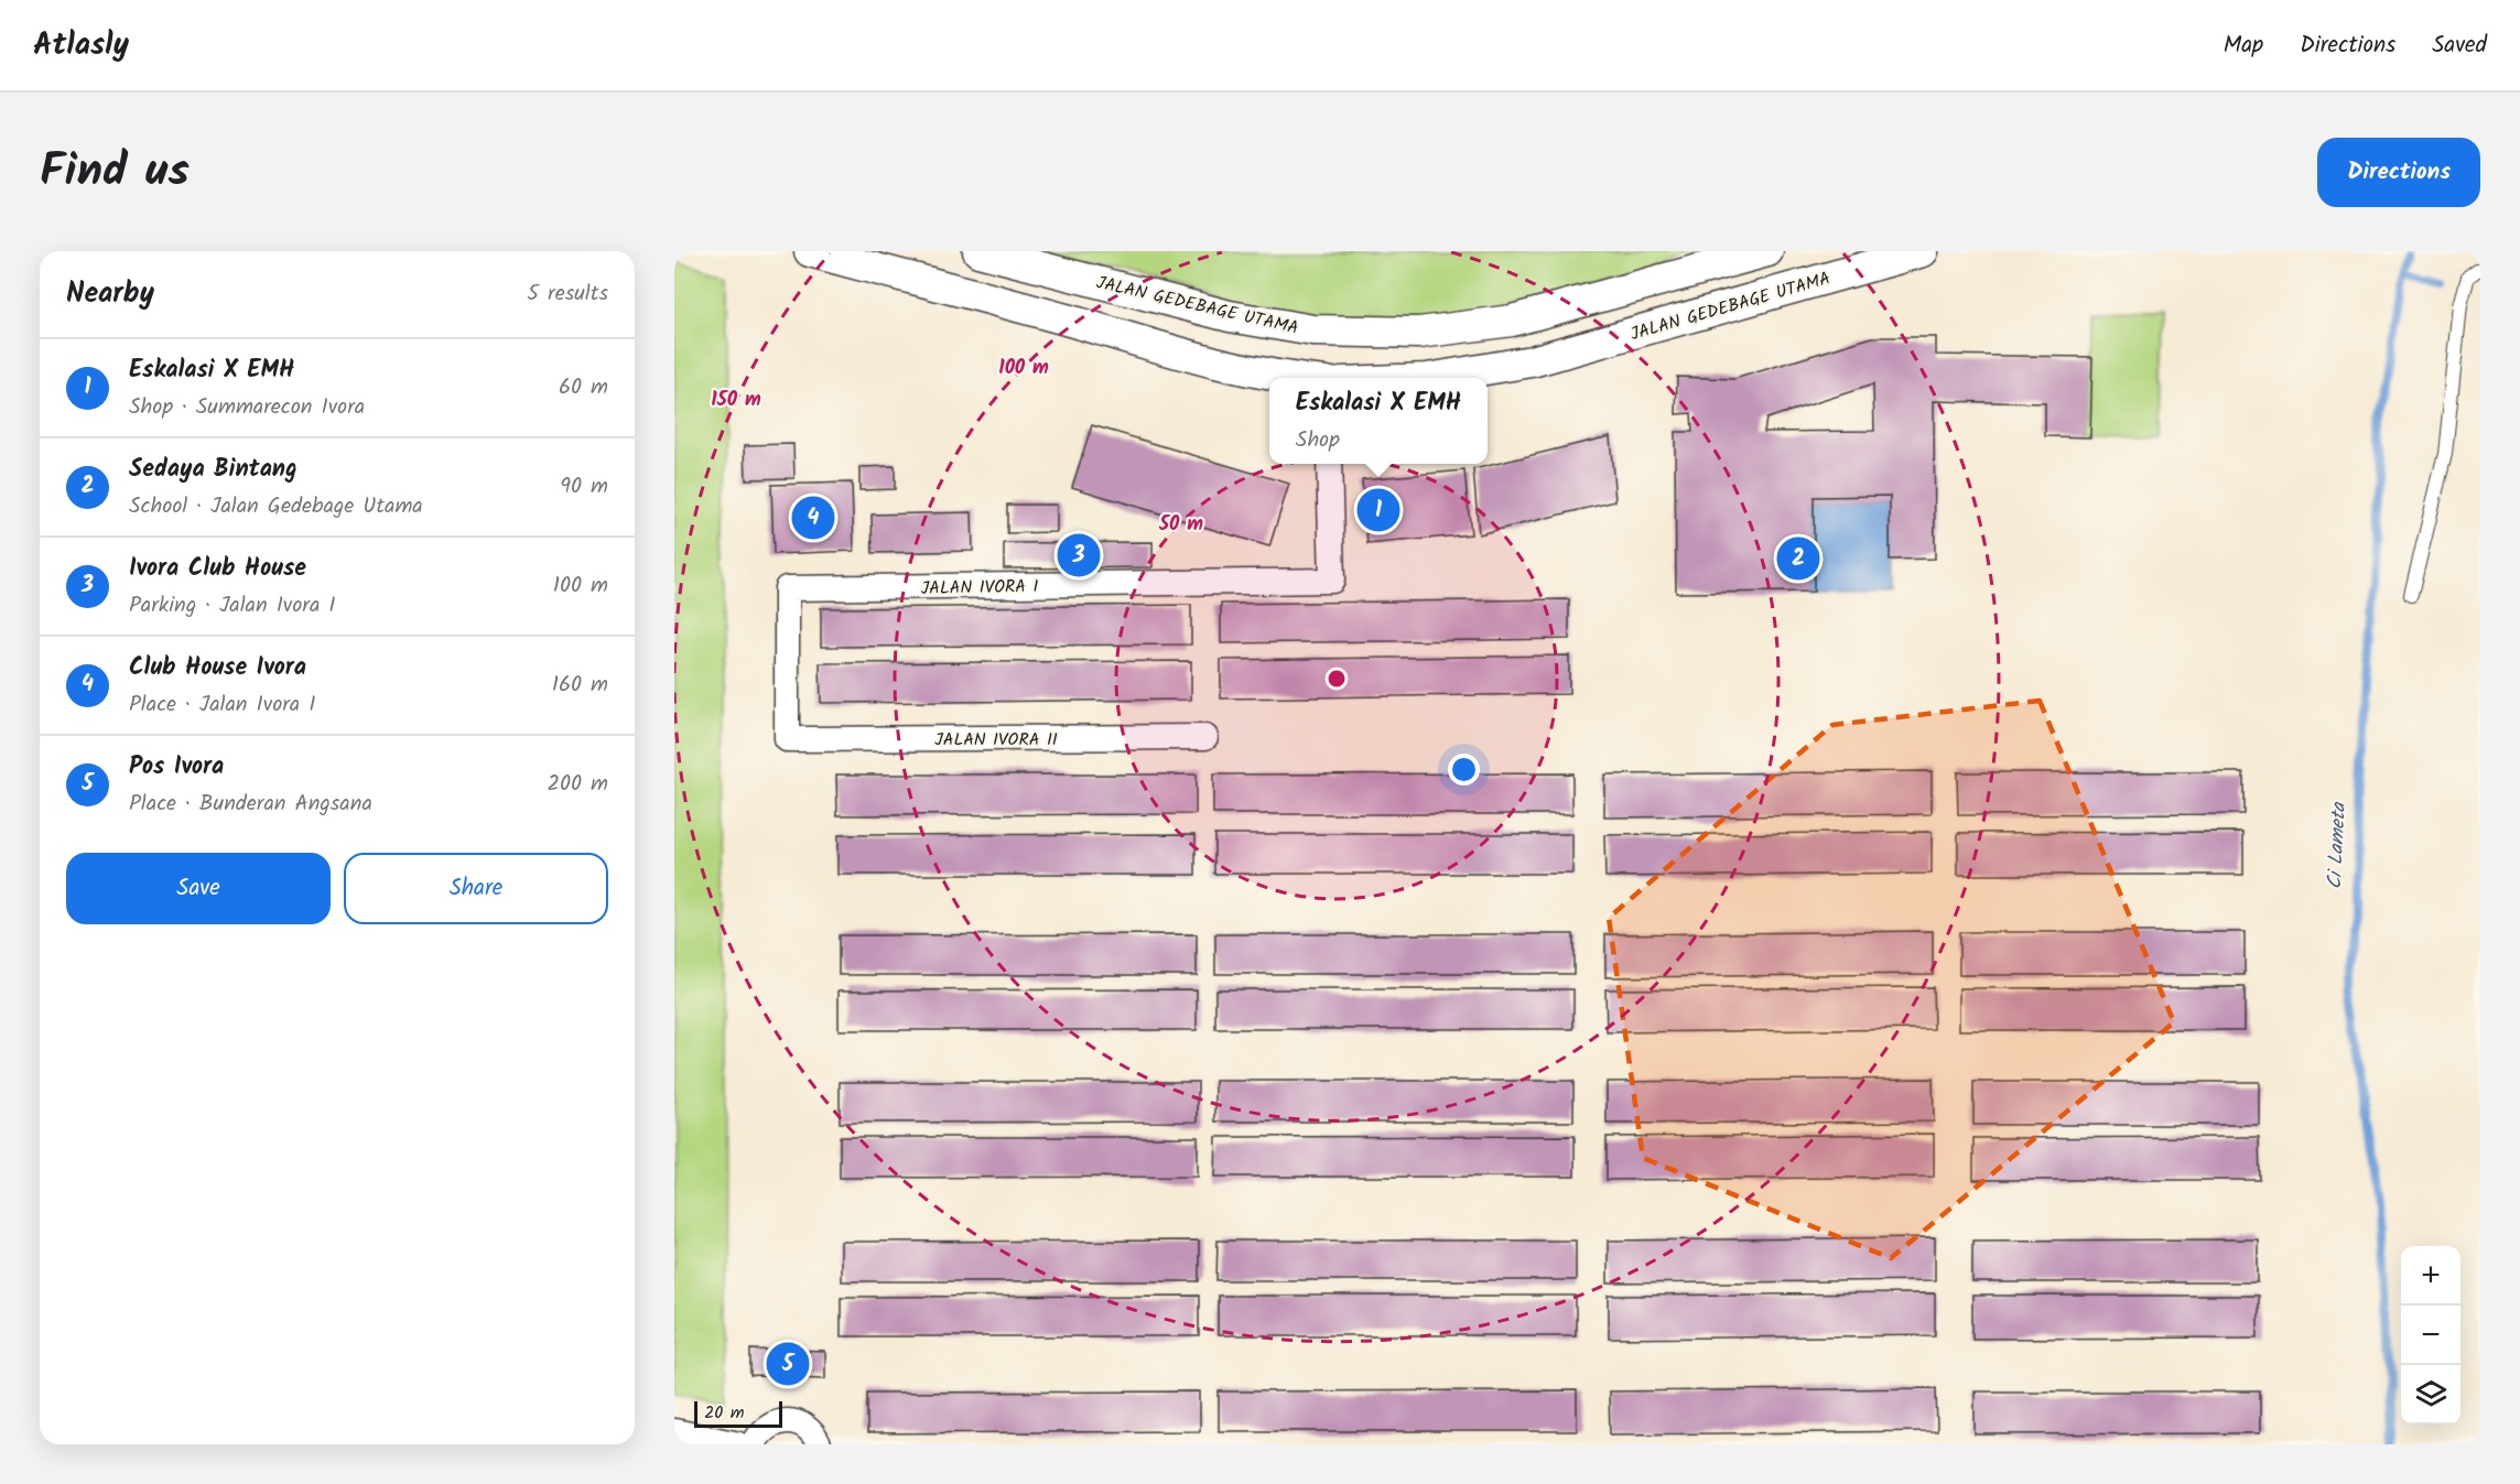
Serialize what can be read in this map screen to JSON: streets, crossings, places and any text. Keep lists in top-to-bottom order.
{
  "streets": {
    "street": ["JALAN GEDEBAGE UTAMA", "JALAN IVORA I", "JALAN IVORA II"]
  },
  "crossings": [
    ["JALAN IVORA I", "JALAN IVORA II"]
  ],
  "water": ["Ci Lameta"],
  "scale_bar": "20 m",
  "page": {
    "header": "Atlasly",
    "nav": ["Map", "Directions", "Saved"],
    "title": "Find us",
    "buttons": [
      "Directions",
      ["Save", "Share"]
    ],
    "heading": ["Nearby", "5 results"],
    "list": [
      {
        "mark": "1",
        "name": "Eskalasi X EMH",
        "note": "Shop · Summarecon Ivora",
        "value": "60 m"
      },
      {
        "mark": "2",
        "name": "Sedaya Bintang",
        "note": "School · Jalan Gedebage Utama",
        "value": "90 m"
      },
      {
        "mark": "3",
        "name": "Ivora Club House",
        "note": "Parking · Jalan Ivora I",
        "value": "100 m"
      },
      {
        "mark": "4",
        "name": "Club House Ivora",
        "note": "Place · Jalan Ivora I",
        "value": "160 m"
      },
      {
        "mark": "5",
        "name": "Pos Ivora",
        "note": "Place · Bunderan Angsana",
        "value": "200 m"
      }
    ],
    "popup": ["Eskalasi X EMH", "Shop"],
    "pins": [
      "1",
      "4",
      "3",
      "2",
      "5"
    ],
    "map_buttons": ["+", "−"],
    "scale": "20 m"
  },
  "rings": ["100 m", "150 m", "50 m"]
}
